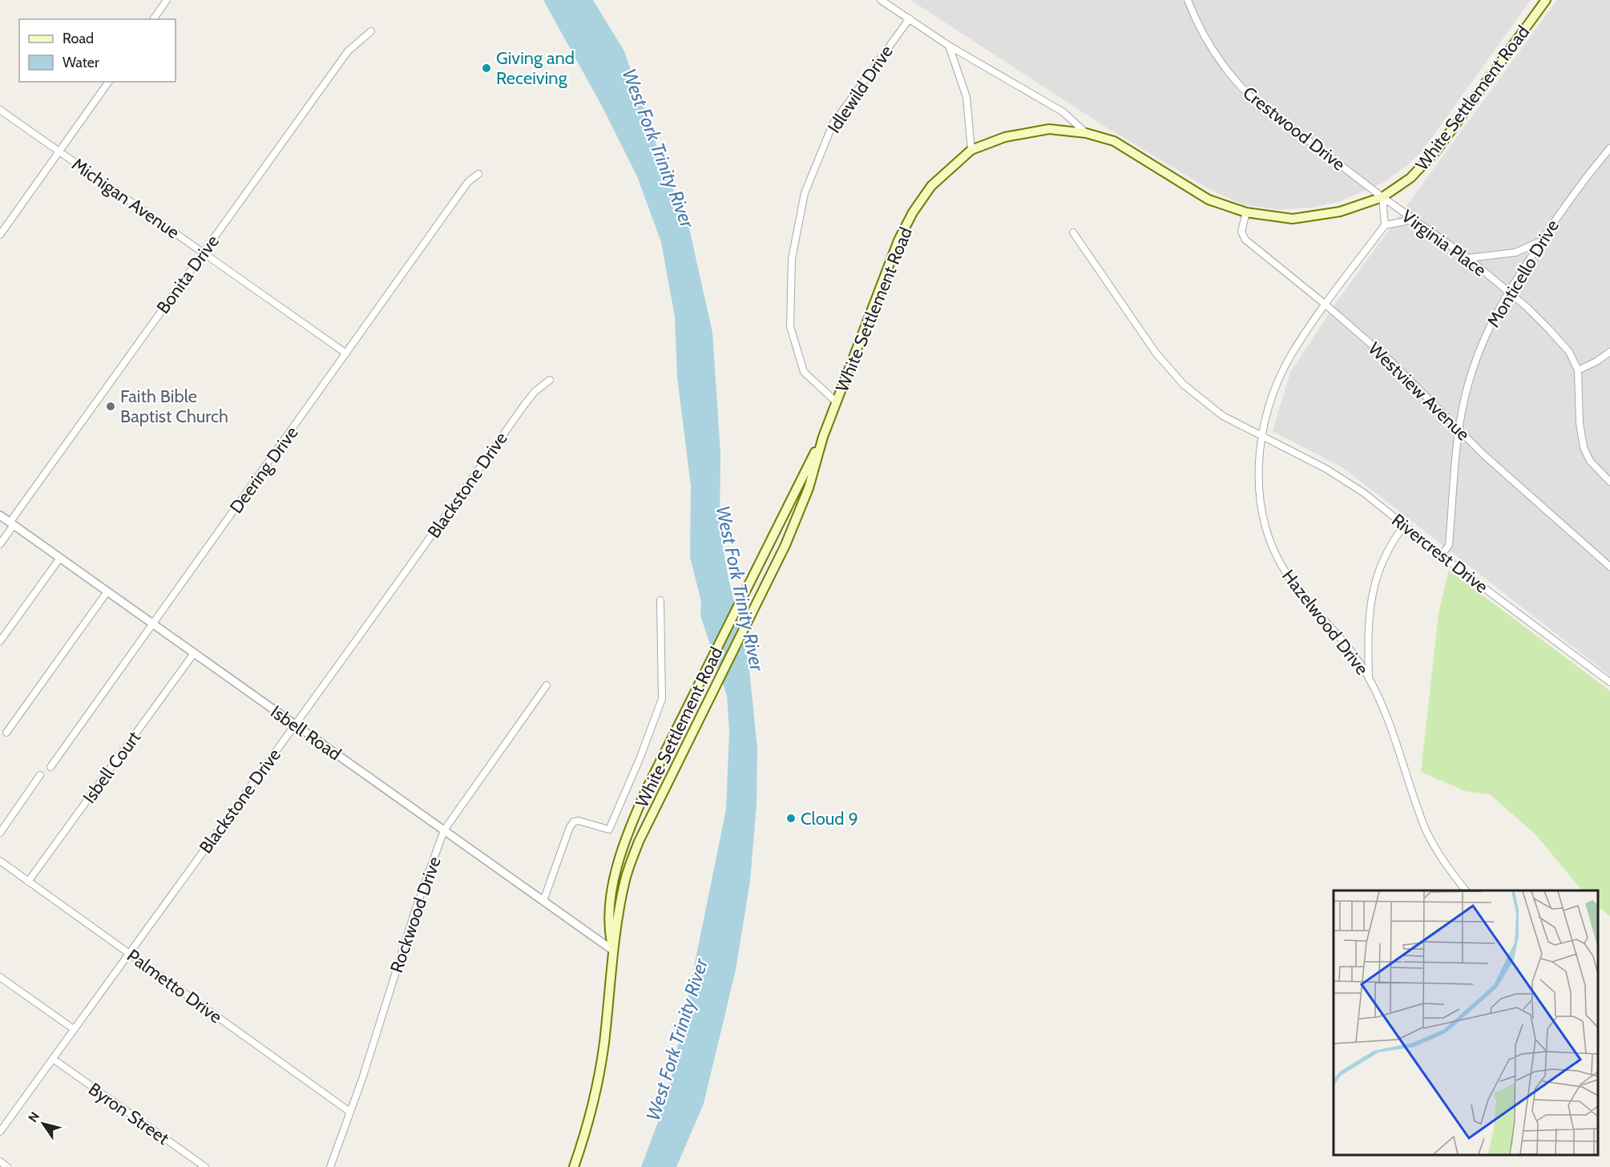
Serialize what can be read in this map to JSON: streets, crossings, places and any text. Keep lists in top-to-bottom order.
{
  "streets": {
    "main road": ["White Settlement Road"],
    "street": [
      "Idlewild Drive",
      "Crestwood Drive",
      "Michigan Avenue",
      "Virginia Place",
      "Monticello Drive",
      "Bonita Drive",
      "Westview Avenue",
      "Deering Drive",
      "Blackstone Drive",
      "Rivercrest Drive",
      "Hazelwood Drive",
      "Isbell Road",
      "Isbell Court",
      "Rockwood Drive",
      "Palmetto Drive",
      "Byron Street"
    ]
  },
  "crossings": [
    ["Idlewild Drive", "White Settlement Road"],
    ["White Settlement Road", "Crestwood Drive"],
    ["White Settlement Road", "Virginia Place"],
    ["White Settlement Road", "Westview Avenue"],
    ["White Settlement Road", "Isbell Road"],
    ["Crestwood Drive", "Virginia Place"],
    ["Michigan Avenue", "Bonita Drive"],
    ["Michigan Avenue", "Deering Drive"],
    ["Virginia Place", "Monticello Drive"],
    ["Monticello Drive", "Westview Avenue"],
    ["Monticello Drive", "Rivercrest Drive"],
    ["Bonita Drive", "Isbell Road"],
    ["Westview Avenue", "Hazelwood Drive"],
    ["Deering Drive", "Isbell Road"],
    ["Blackstone Drive", "Isbell Road"],
    ["Blackstone Drive", "Palmetto Drive"],
    ["Blackstone Drive", "Byron Street"],
    ["Rivercrest Drive", "Hazelwood Drive"],
    ["Isbell Road", "Isbell Court"],
    ["Isbell Road", "Rockwood Drive"],
    ["Isbell Court", "Palmetto Drive"],
    ["Rockwood Drive", "Palmetto Drive"]
  ],
  "water": ["West Fork Trinity River"],
  "places": ["Giving and Receiving", "Faith Bible Baptist Church", "Cloud 9"],
  "legend": ["Road", "Water"],
  "north": "top left"
}
